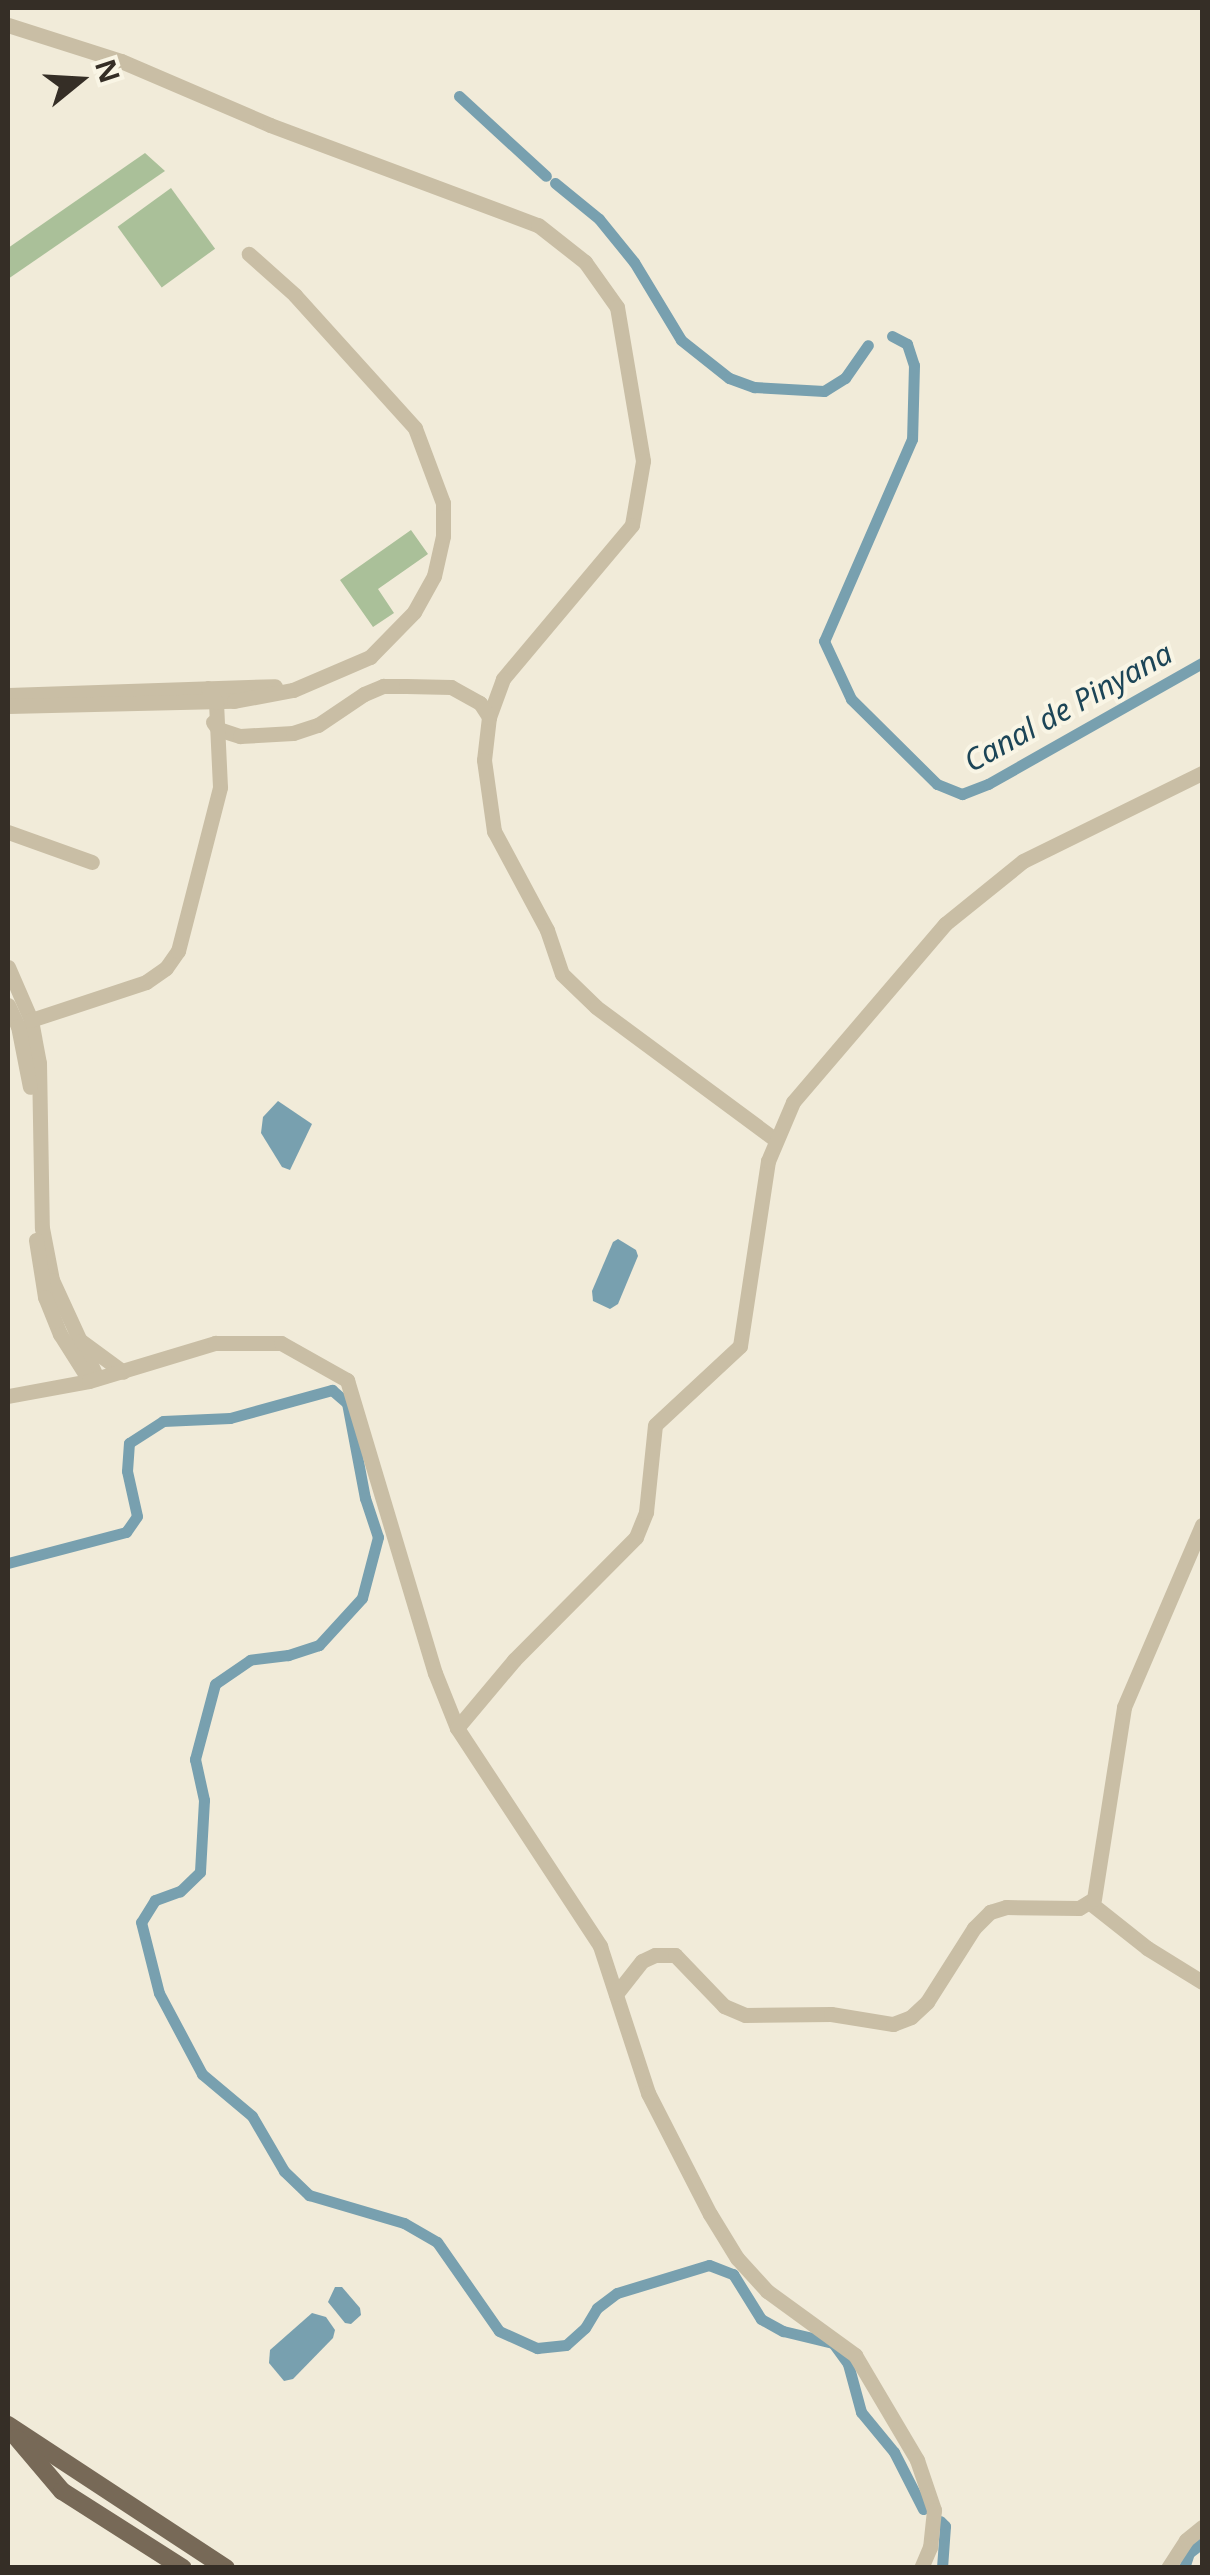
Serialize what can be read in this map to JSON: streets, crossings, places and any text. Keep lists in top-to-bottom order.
{
  "water": ["Canal de Pinyana"],
  "north": "right"
}
